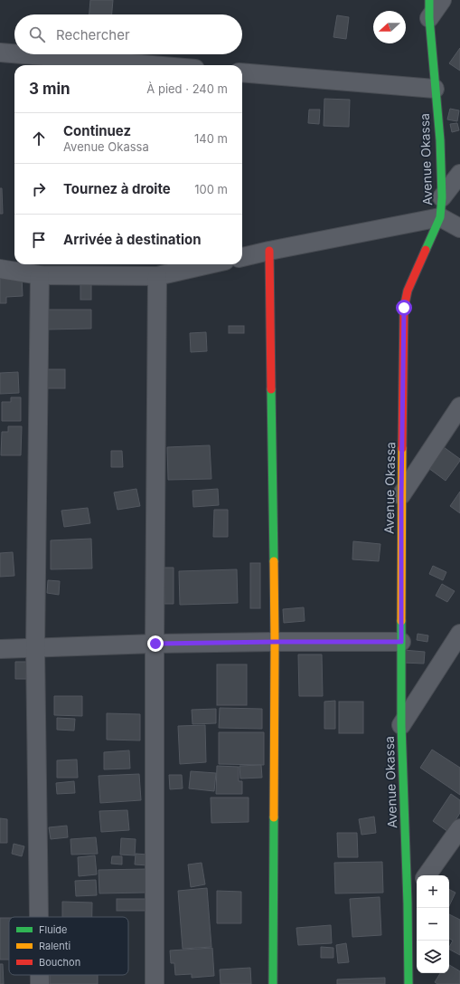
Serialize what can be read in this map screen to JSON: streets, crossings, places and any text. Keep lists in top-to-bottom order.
{
  "streets": {
    "street": ["Avenue Okassa"]
  },
  "legend": ["Fluide", "Ralenti", "Bouchon"],
  "north": "left",
  "page": {
    "search": "Rechercher",
    "heading": ["3 min", "À pied · 240 m"],
    "list": [
      ["Continuez", "Avenue Okassa", "140 m"],
      ["Tournez à droite", "100 m"],
      "Arrivée à destination"
    ],
    "map_buttons": ["+", "−"]
  }
}
